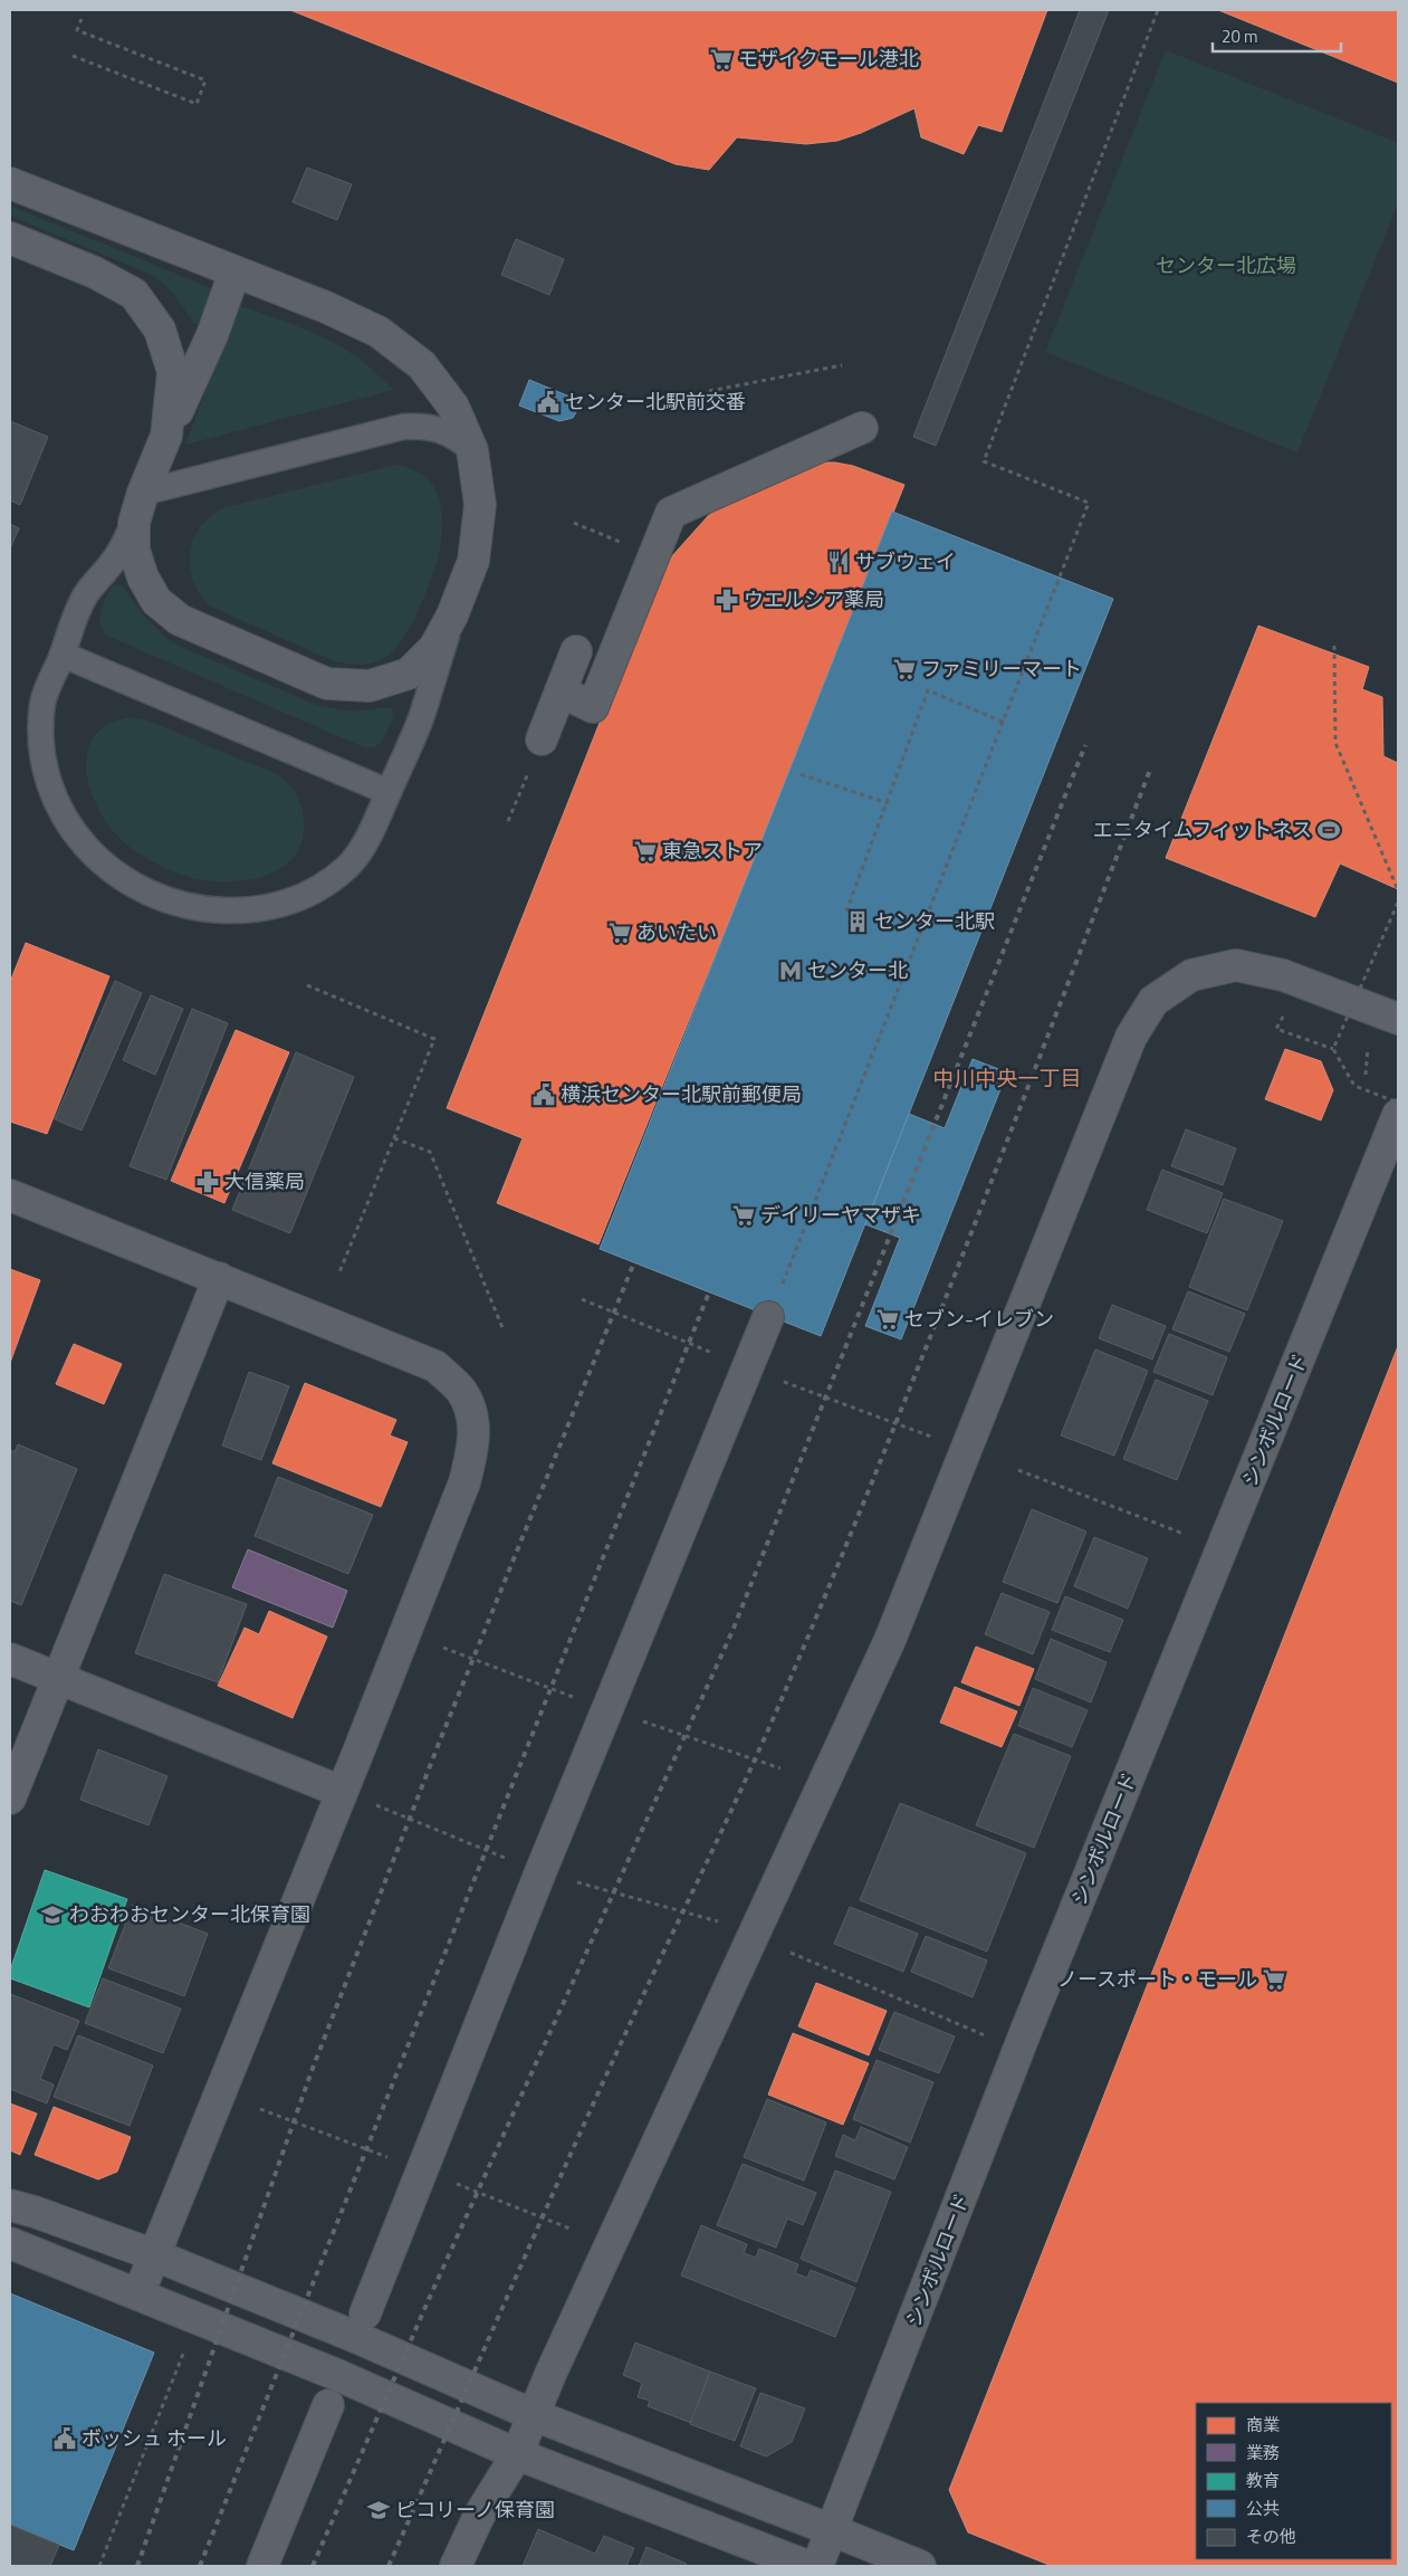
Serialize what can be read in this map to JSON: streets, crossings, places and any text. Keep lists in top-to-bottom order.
{
  "streets": {
    "street": ["シンボルロード"]
  },
  "districts": ["中川中央一丁目"],
  "parks": ["センター北広場"],
  "places": {
    "supermarket": [
      "モザイクモール港北",
      "ファミリーマート",
      "東急ストア",
      "あいたい",
      "デイリーヤマザキ",
      "セブン-イレブン",
      "ノースポート・モール"
    ],
    "public building": ["センター北駅前交番", "横浜センター北駅前郵便局", "ボッシュ ホール"],
    "restaurant": ["サブウェイ"],
    "pharmacy": ["ウエルシア薬局", "大信薬局"],
    "sports": ["エニタイムフィットネス"],
    "building": ["センター北駅"],
    "metro station": ["センター北"],
    "school or university": ["わおわおセンター北保育園", "ピコリーノ保育園"]
  },
  "legend": [
    "商業",
    "業務",
    "教育",
    "公共",
    "その他"
  ],
  "scale_bar": "20 m"
}
